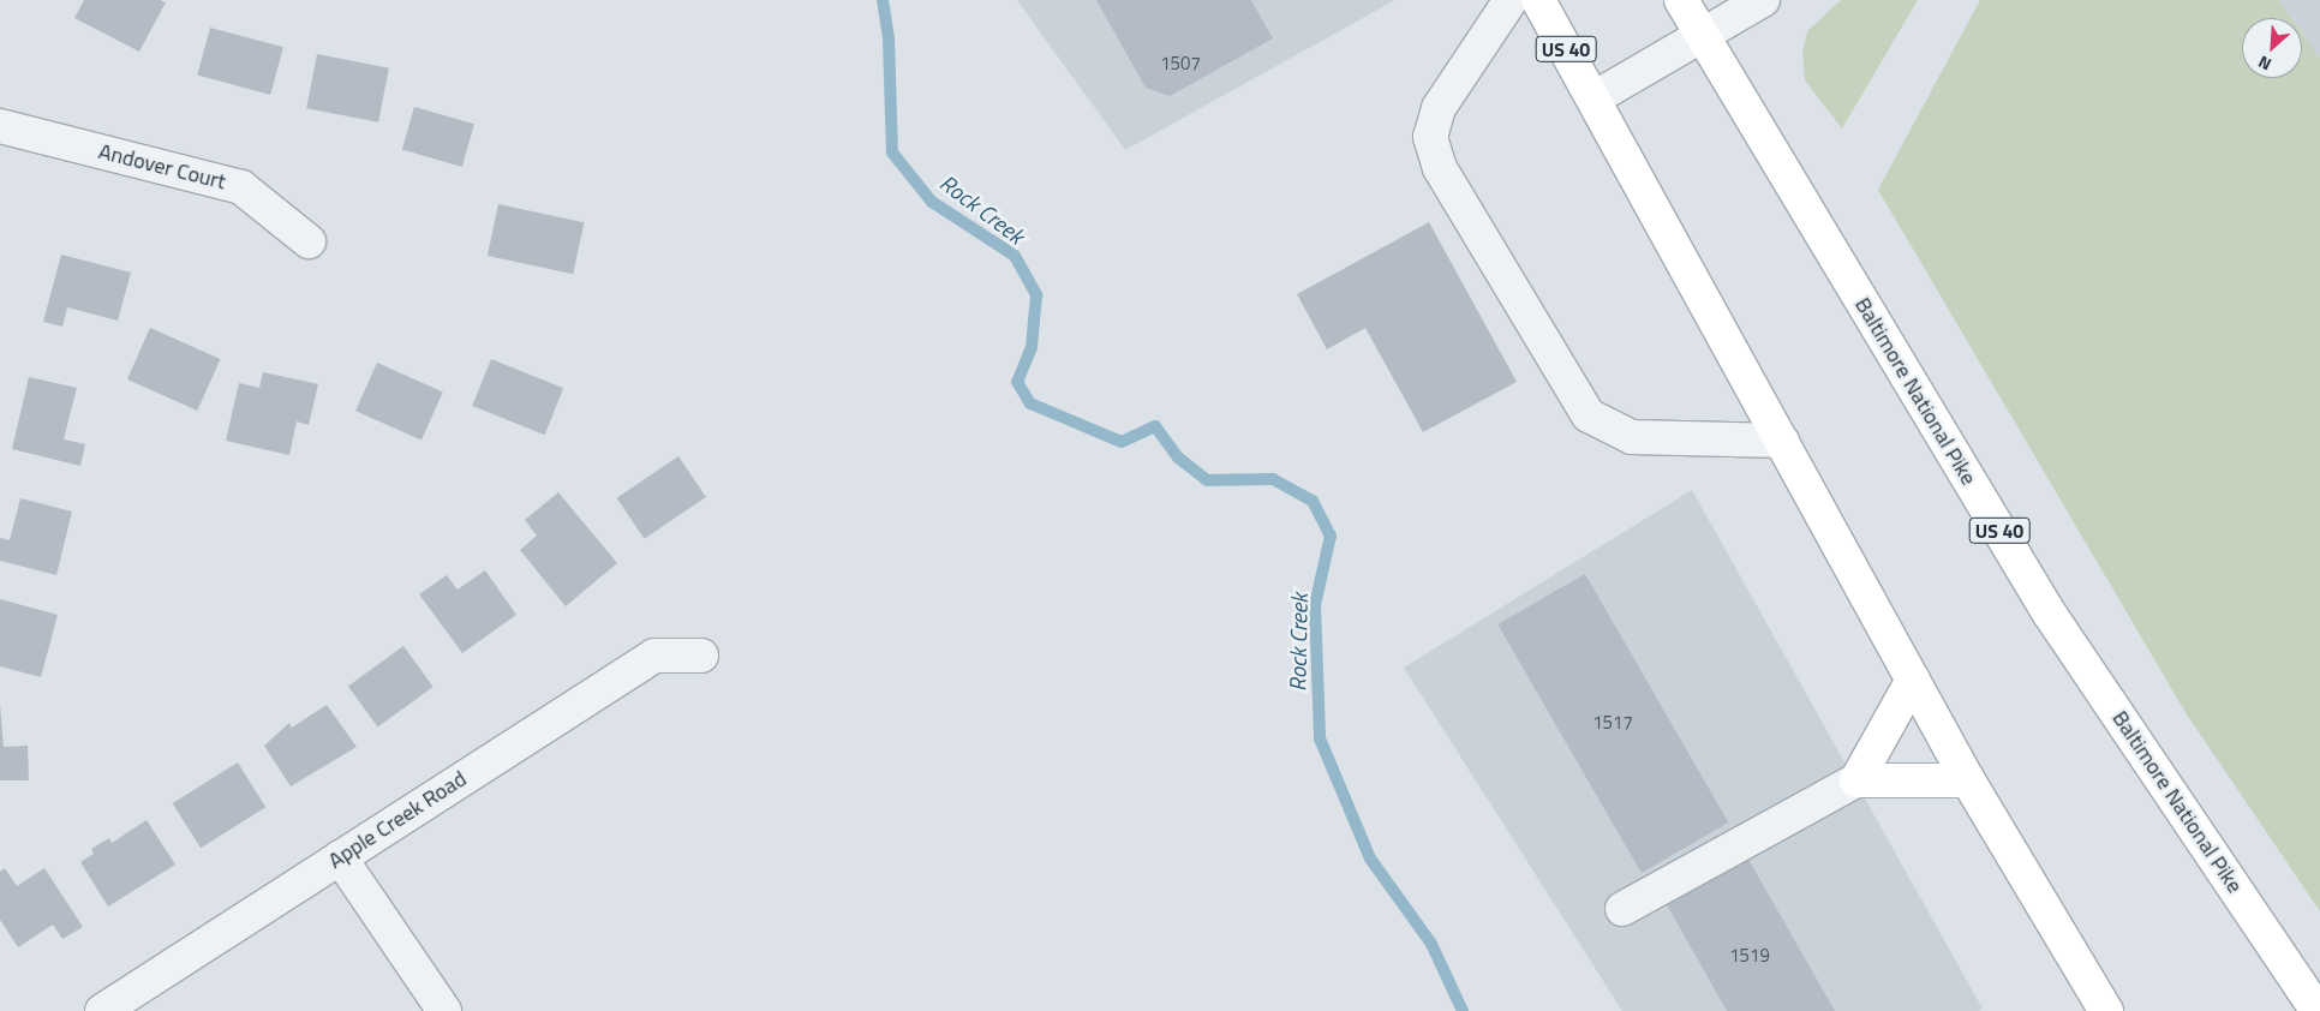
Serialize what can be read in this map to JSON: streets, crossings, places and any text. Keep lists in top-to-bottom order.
{
  "streets": {
    "main road": ["US 40", "Baltimore National Pike"],
    "street": ["Andover Court", "Apple Creek Road"]
  },
  "crossings": [
    ["US 40", "Baltimore National Pike"]
  ],
  "water": ["Rock Creek"],
  "house_numbers": ["1507", "1517", "1519"],
  "north": "bottom left"
}
